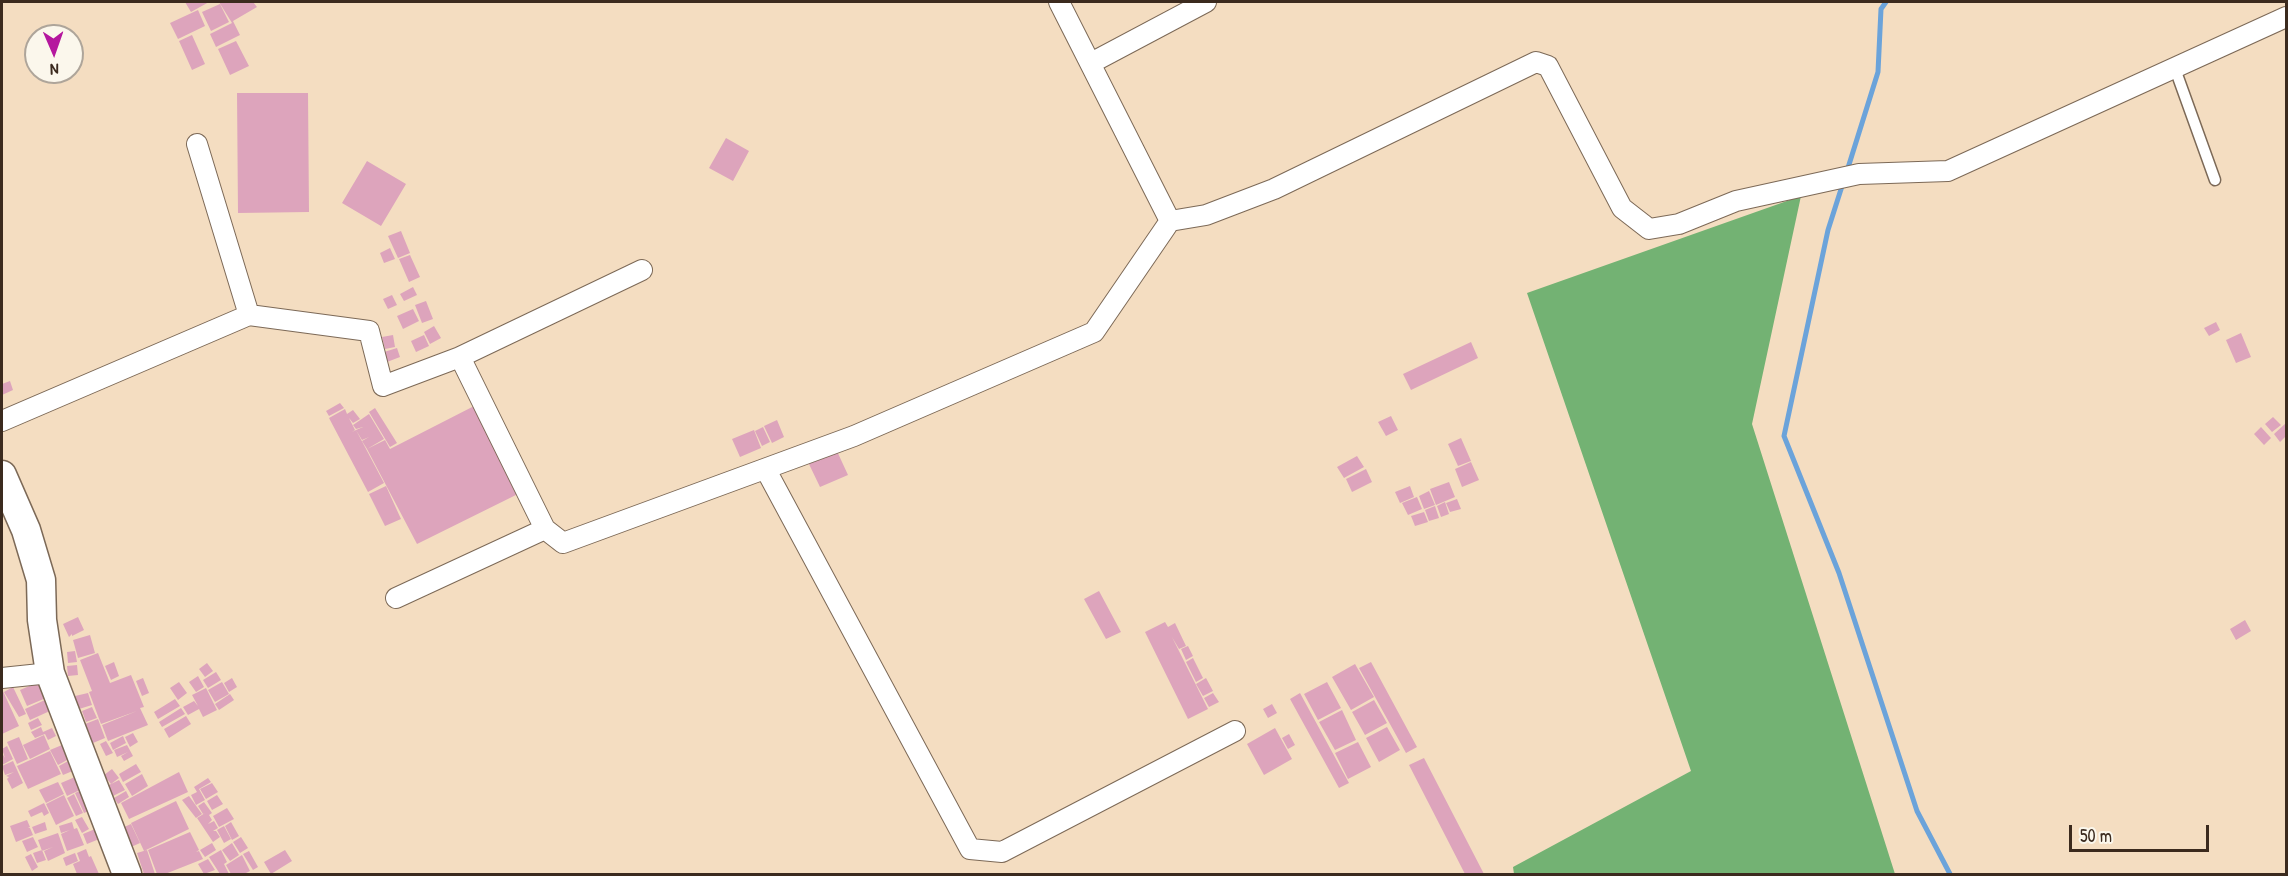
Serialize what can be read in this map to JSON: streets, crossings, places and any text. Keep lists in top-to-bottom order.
{
  "scale_bar": "50 m",
  "north": "bottom"
}
